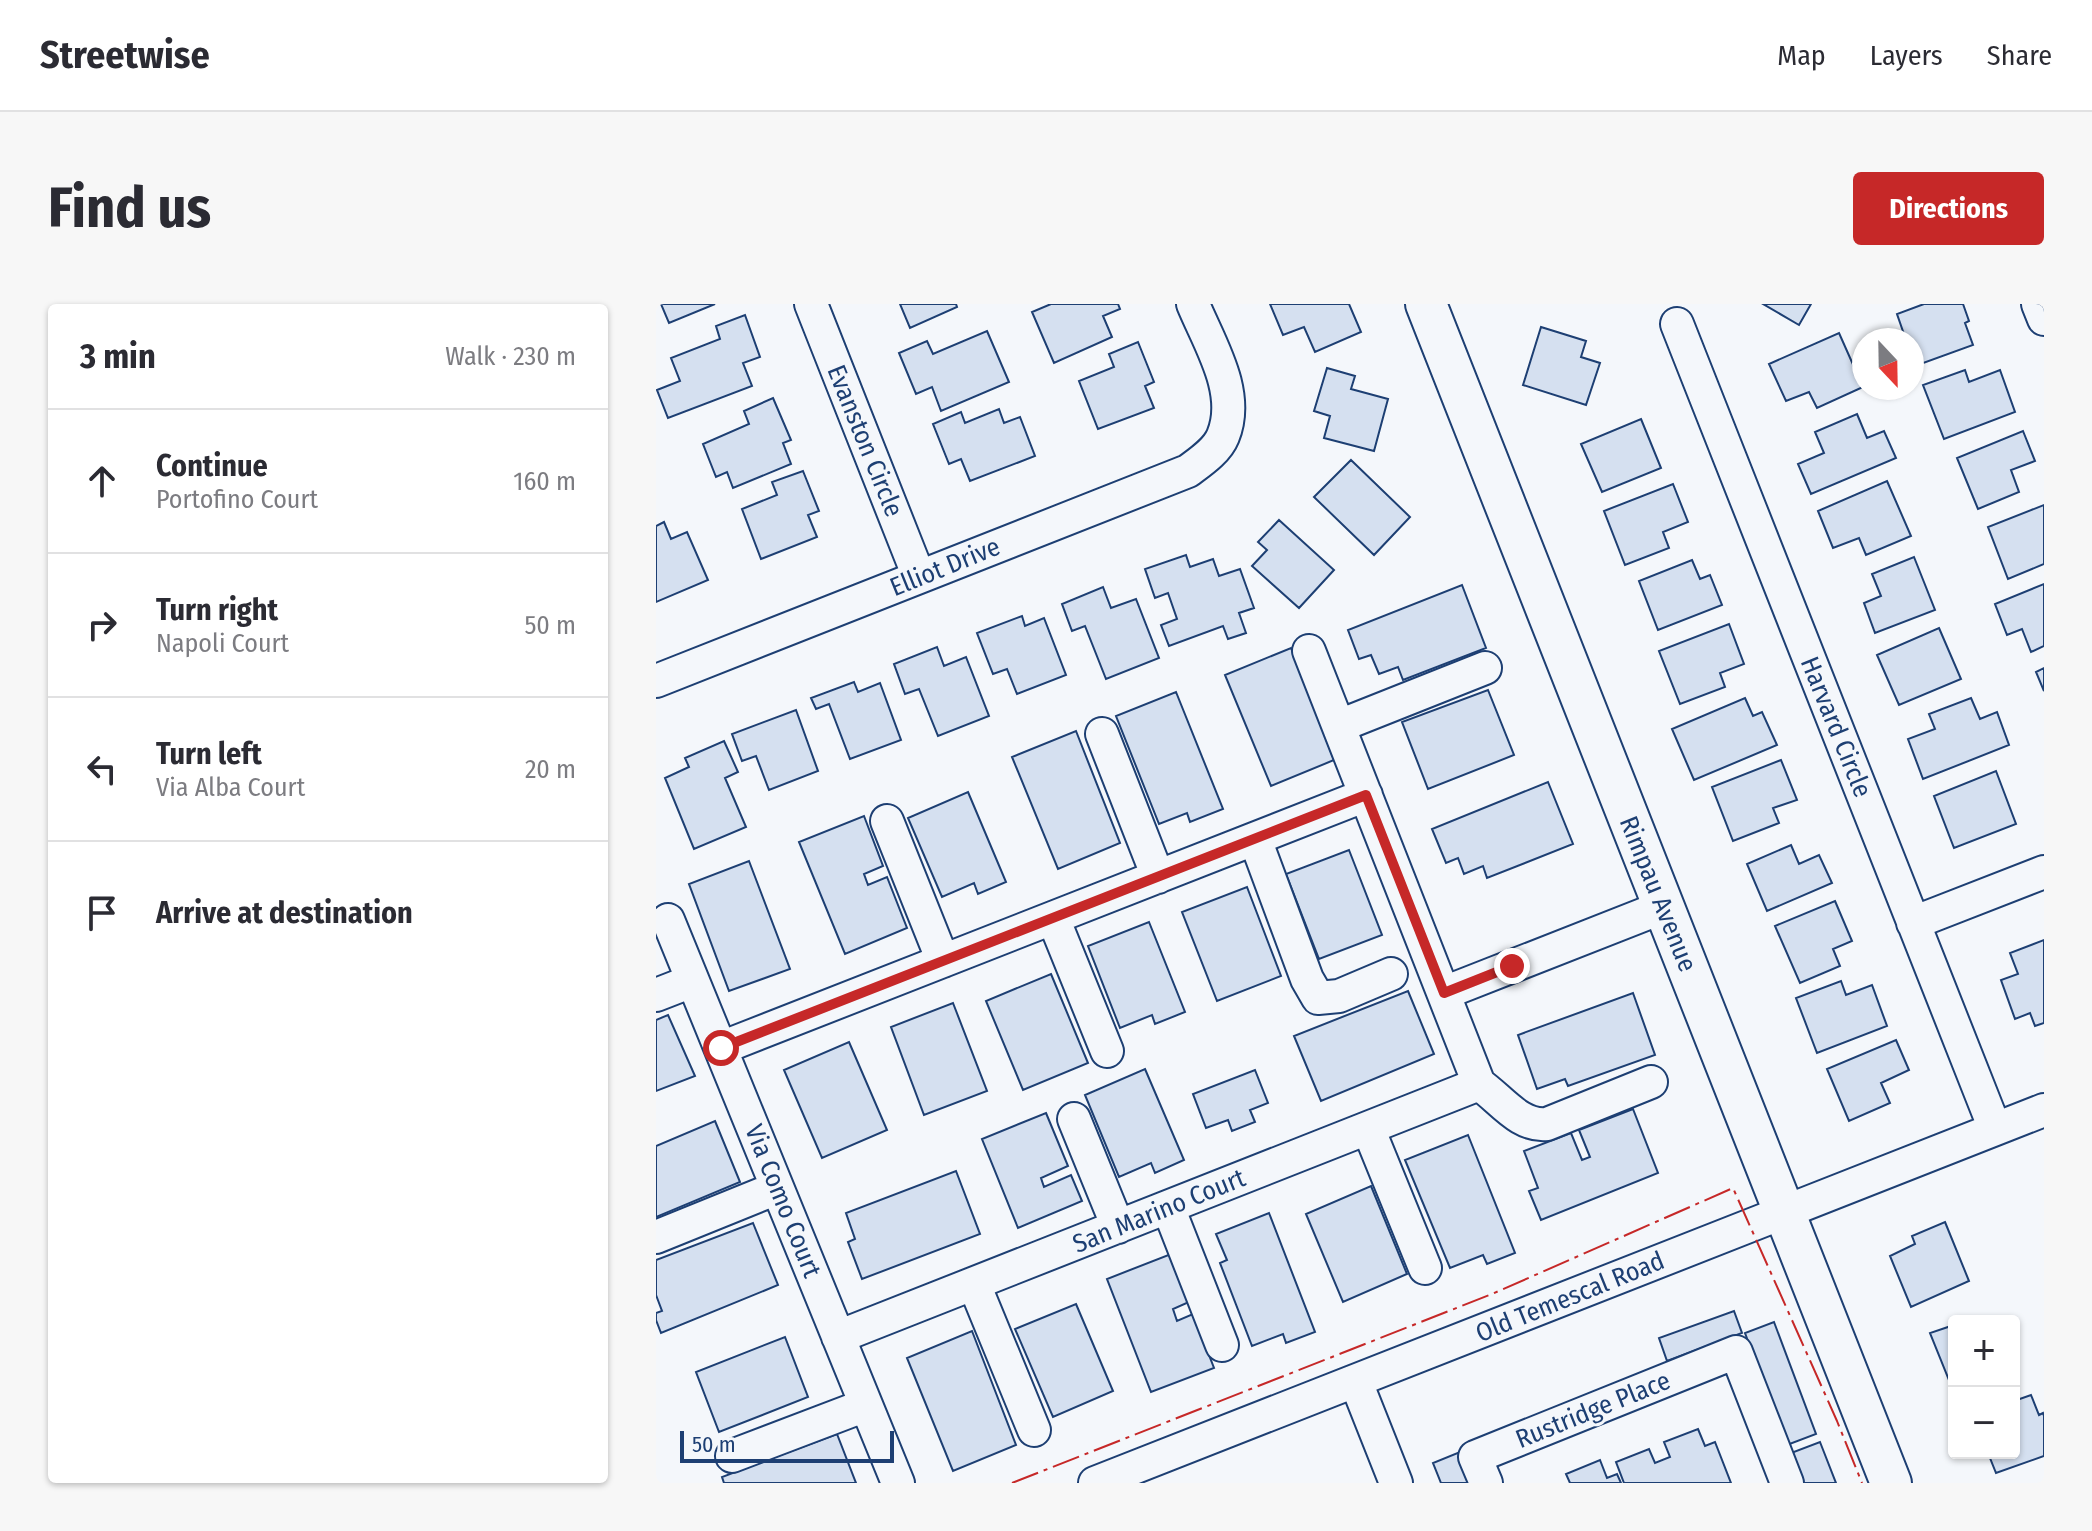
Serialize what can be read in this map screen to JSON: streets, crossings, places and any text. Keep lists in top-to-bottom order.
{
  "streets": {
    "main road": ["Rimpau Avenue"],
    "street": [
      "Evanston Circle",
      "Elliot Drive",
      "Harvard Circle",
      "Via Como Court",
      "San Marino Court",
      "Old Temescal Road",
      "Rustridge Place"
    ]
  },
  "crossings": [
    ["Evanston Circle", "Elliot Drive"],
    ["Harvard Circle", "Old Temescal Road"],
    ["Rimpau Avenue", "Old Temescal Road"],
    ["Via Como Court", "San Marino Court"]
  ],
  "scale_bar": "50 m",
  "north": "bottom",
  "page": {
    "header": "Streetwise",
    "nav": ["Map", "Layers", "Share"],
    "buttons": "Directions",
    "title": "Find us",
    "heading": ["3 min", "Walk · 230 m"],
    "list": [
      ["Continue", "Portofino Court", "160 m"],
      ["Turn right", "Napoli Court", "50 m"],
      ["Turn left", "Via Alba Court", "20 m"],
      "Arrive at destination"
    ],
    "map_buttons": ["+", "−"],
    "scale": "50 m"
  }
}
